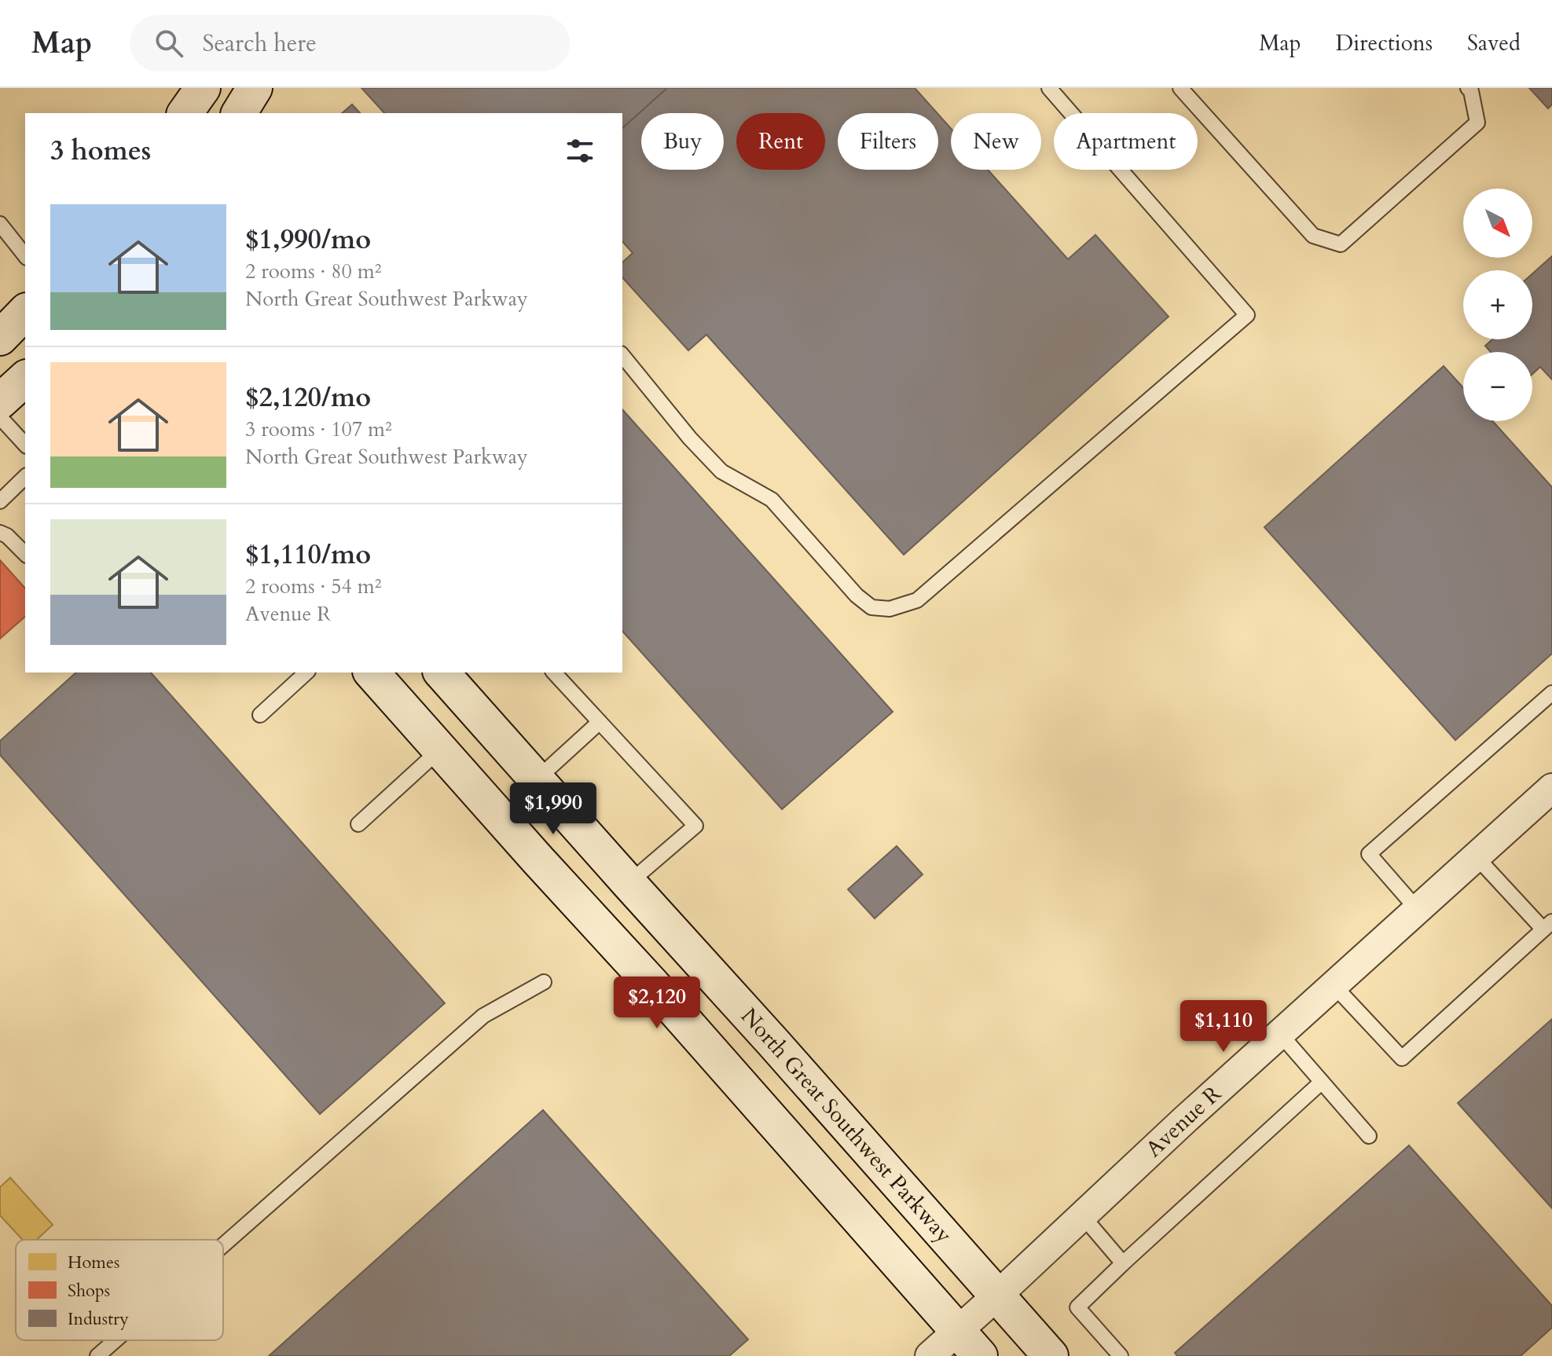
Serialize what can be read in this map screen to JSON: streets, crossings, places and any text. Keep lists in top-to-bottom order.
{
  "streets": {
    "street": ["Avenue R", "North Great Southwest Parkway"]
  },
  "crossings": [
    ["Avenue R", "North Great Southwest Parkway"]
  ],
  "legend": ["Homes", "Shops", "Industry"],
  "north": "bottom right",
  "page": {
    "header": "Map",
    "search": "Search here",
    "nav": ["Map", "Directions", "Saved"],
    "chip": [
      "Buy",
      "Rent",
      "Filters",
      "New",
      "Apartment"
    ],
    "heading": "3 homes",
    "map_buttons": ["+", "−"],
    "list": [
      {
        "name": "$1,990/mo",
        "note": "2 rooms · 80 m² · North Great Southwest Parkway"
      },
      {
        "name": "$2,120/mo",
        "note": "3 rooms · 107 m² · North Great Southwest Parkway"
      },
      {
        "name": "$1,110/mo",
        "note": "2 rooms · 54 m² · Avenue R"
      }
    ],
    "price": ["$1,990", "$2,120", "$1,110"]
  }
}
